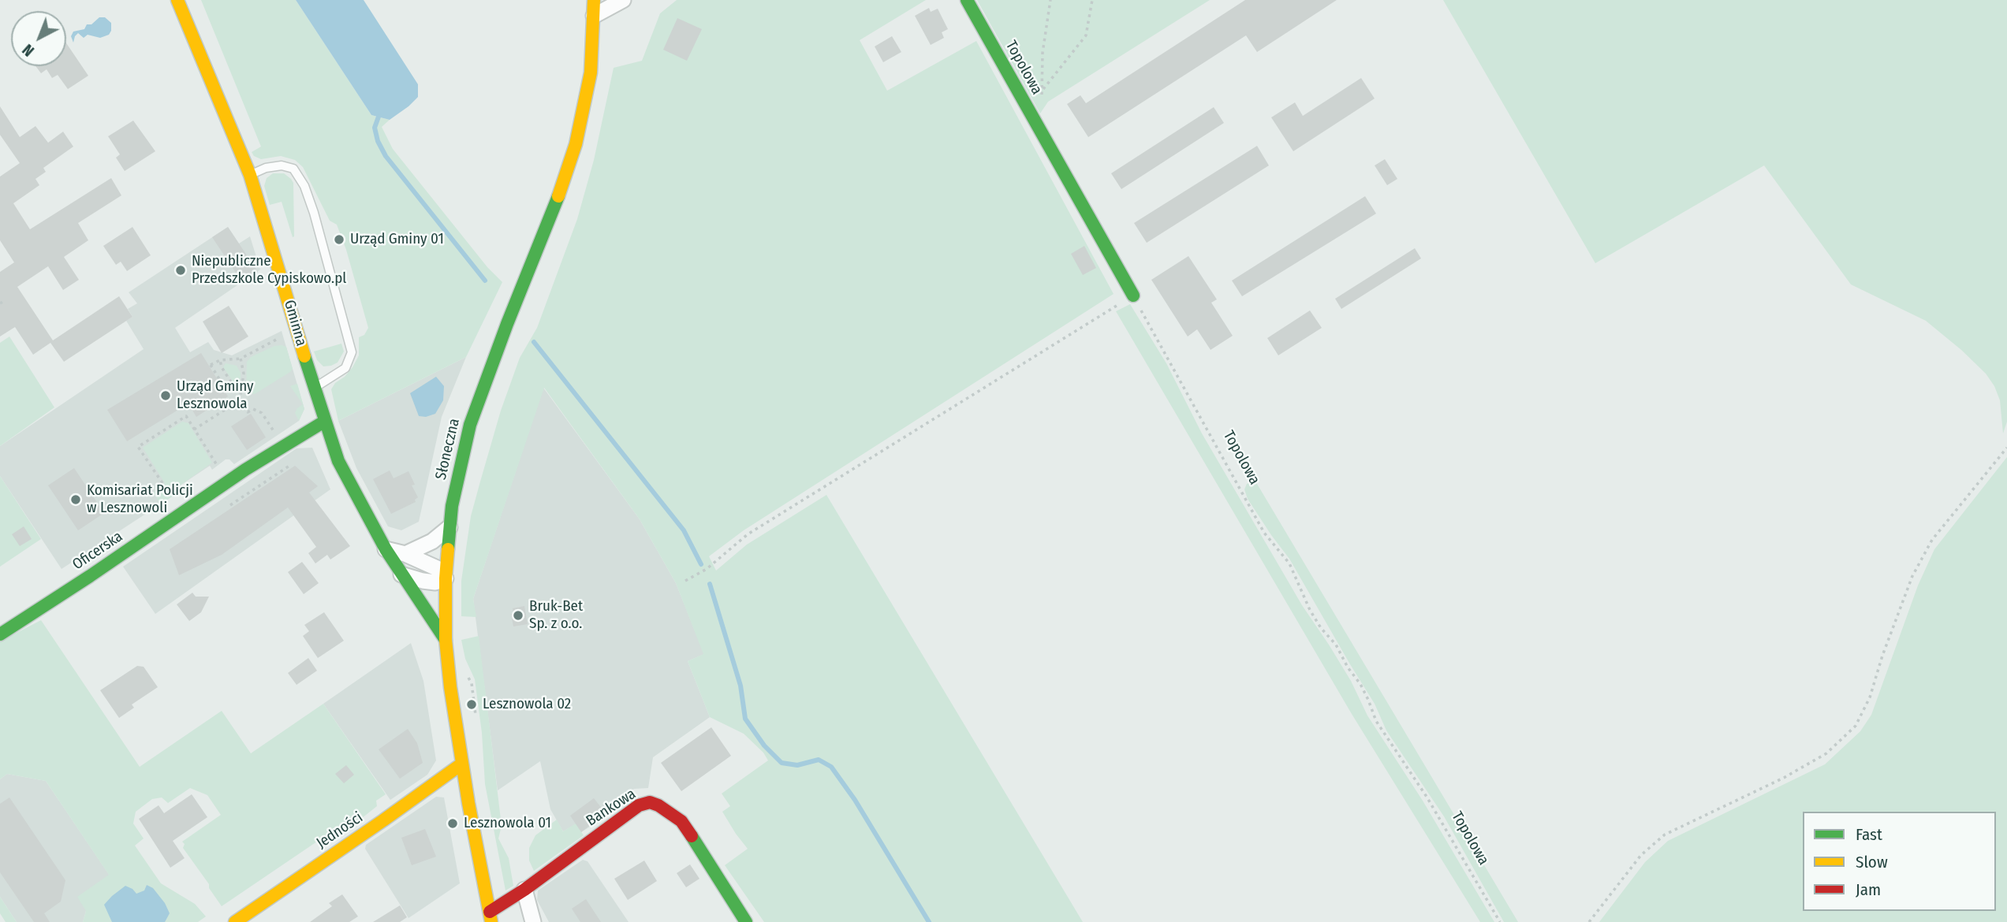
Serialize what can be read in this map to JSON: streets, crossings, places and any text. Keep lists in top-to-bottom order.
{
  "streets": {
    "street": [
      "Topolowa",
      "Gminna",
      "Słoneczna",
      "Oficerska",
      "Bankowa",
      "Jedności"
    ]
  },
  "crossings": [
    ["Gminna", "Słoneczna"],
    ["Gminna", "Oficerska"],
    ["Słoneczna", "Bankowa"],
    ["Słoneczna", "Jedności"]
  ],
  "places": [
    "Urząd Gminy 01",
    "Niepubliczne Przedszkole Cypiskowo.pl",
    "Urząd Gminy Lesznowola",
    "Komisariat Policji w Lesznowoli",
    "Bruk-Bet Sp. z o.o.",
    "Lesznowola 02",
    "Lesznowola 01"
  ],
  "legend": ["Fast", "Slow", "Jam"],
  "north": "bottom left"
}
